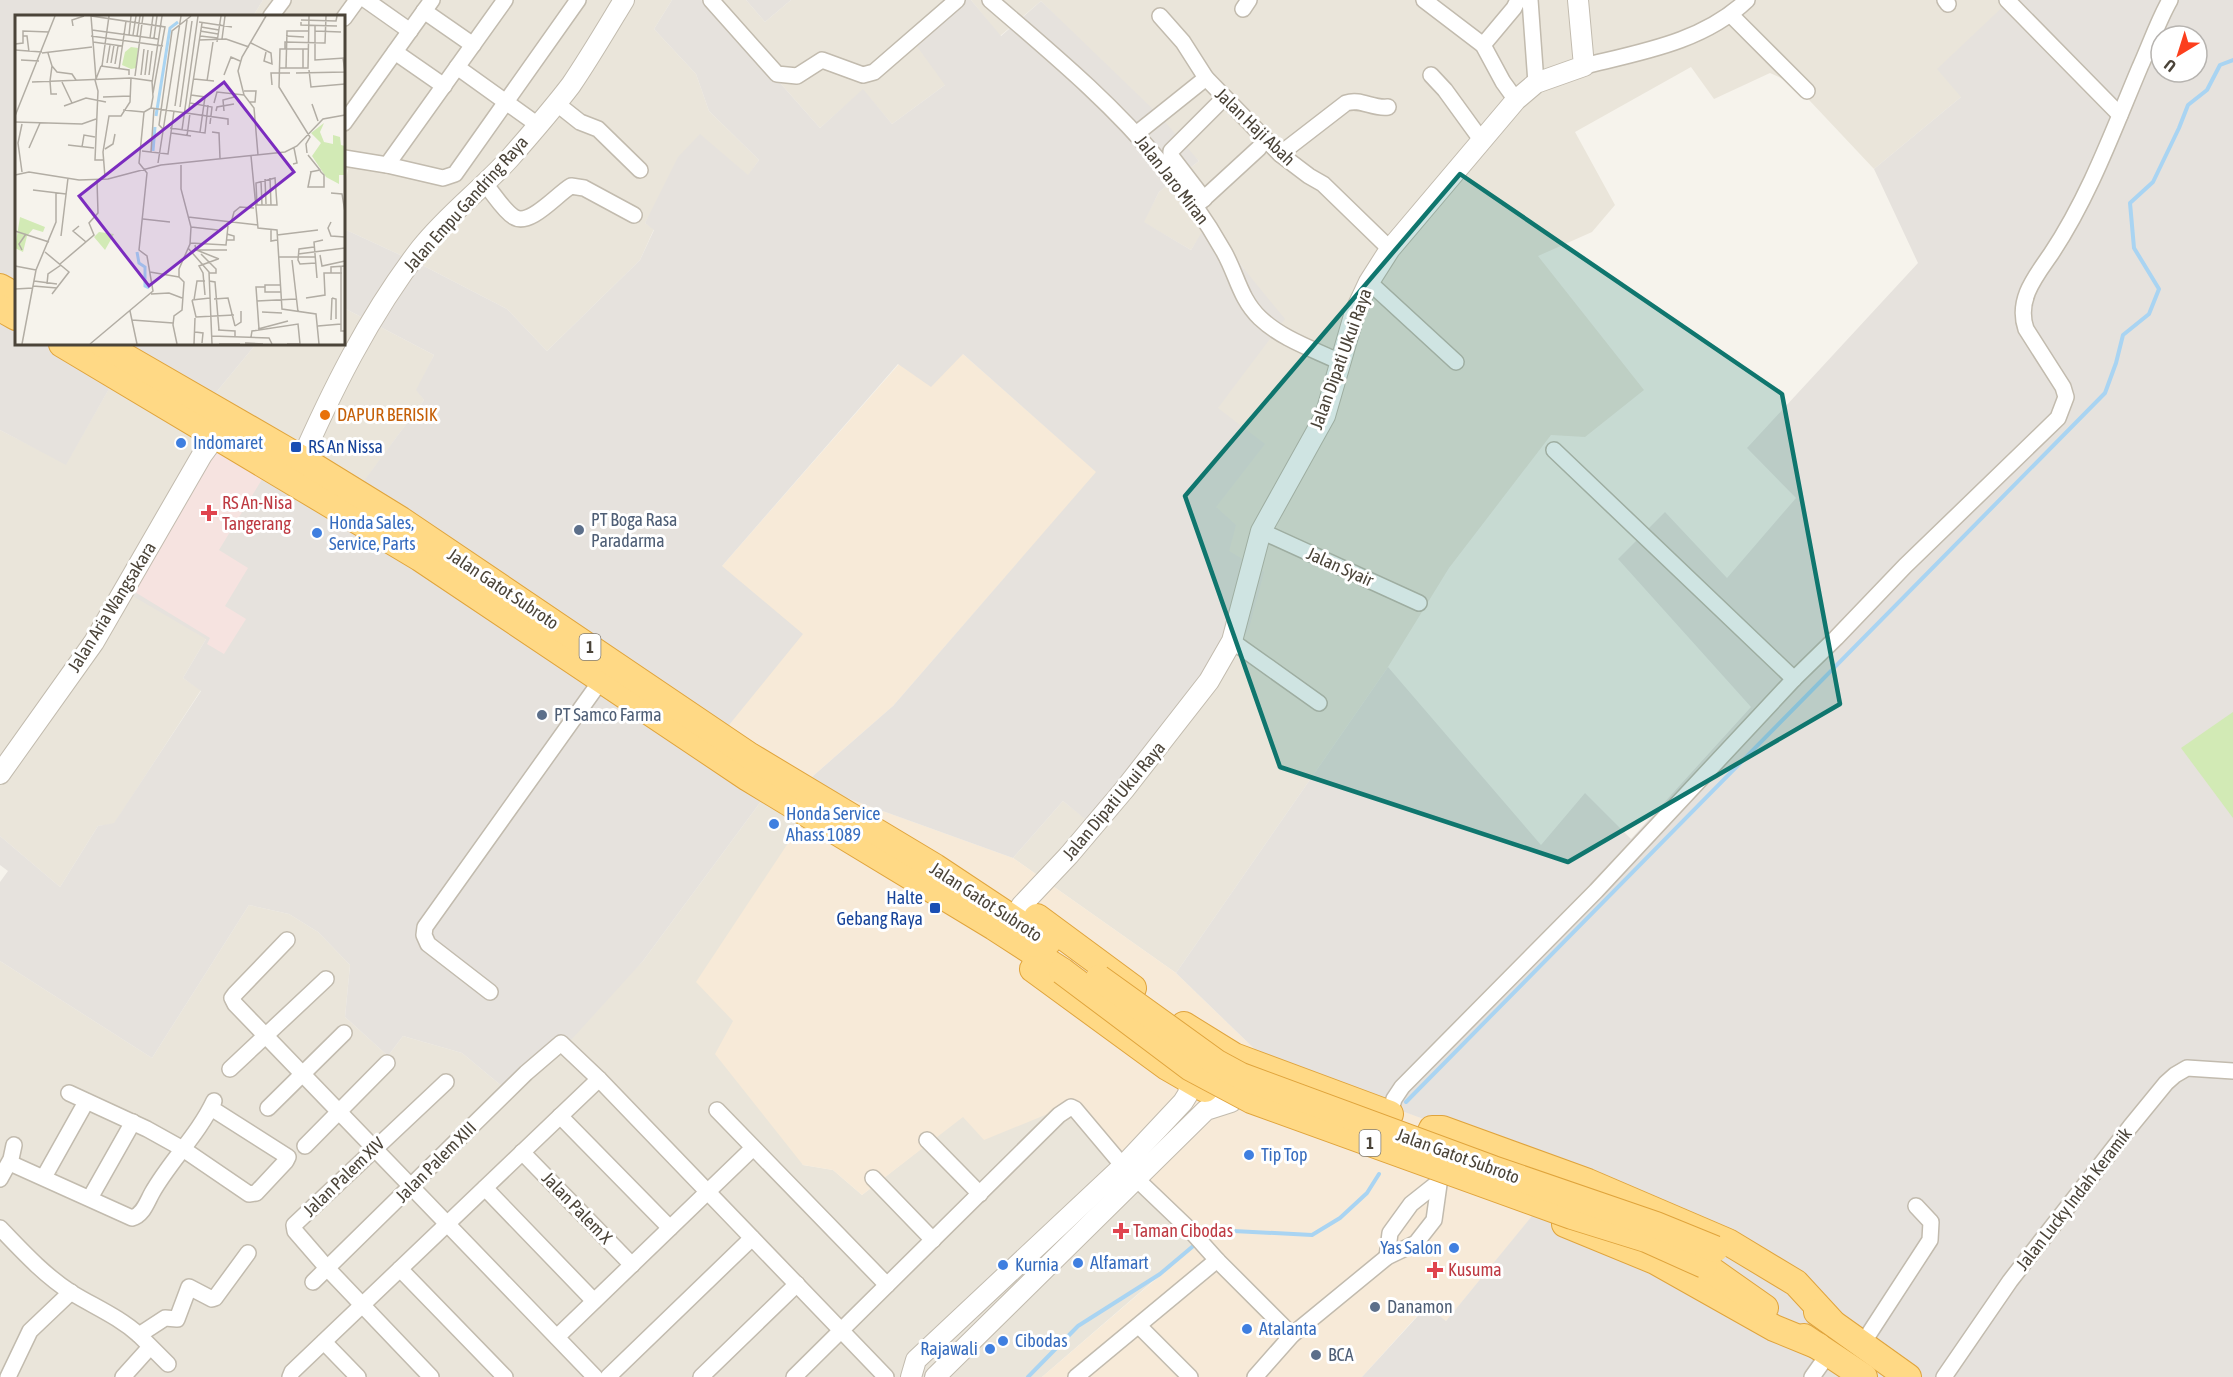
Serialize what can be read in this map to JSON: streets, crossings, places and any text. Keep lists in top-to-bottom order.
{
  "streets": {
    "highway": ["Jalan Gatot Subroto", "1"],
    "street": [
      "Jalan Haji Abah",
      "Jalan Jaro Miran",
      "Jalan Empu Gandring Raya",
      "Jalan Dipati Ukui Raya",
      "Jalan Syair",
      "Jalan Aria Wangsakara",
      "Jalan Palem XIII",
      "Jalan Palem XIV",
      "Jalan Lucky Indah Keramik",
      "Jalan Palem X"
    ]
  },
  "crossings": [
    ["Jalan Haji Abah", "Jalan Dipati Ukui Raya"],
    ["Jalan Jaro Miran", "Jalan Dipati Ukui Raya"],
    ["Jalan Empu Gandring Raya", "Jalan Gatot Subroto"],
    ["Jalan Dipati Ukui Raya", "Jalan Syair"],
    ["Jalan Gatot Subroto", "Jalan Aria Wangsakara"],
    ["Jalan Palem XIII", "Jalan Palem XIV"]
  ],
  "places": {
    "other": [
      "DAPUR BERISIK",
      "Indomaret",
      "PT Boga Rasa Paradarma",
      "Honda Sales, Service, Parts",
      "PT Samco Farma",
      "Honda Service Ahass 1089",
      "Tip Top",
      "Yas Salon",
      "Alfamart",
      "Kurnia",
      "Danamon",
      "Atalanta",
      "Cibodas",
      "Rajawali",
      "BCA"
    ],
    "transit": ["RS An Nissa", "Halte Gebang Raya"],
    "health": ["RS An-Nisa Tangerang", "Taman Cibodas", "Kusuma"]
  },
  "north": "bottom left"
}
